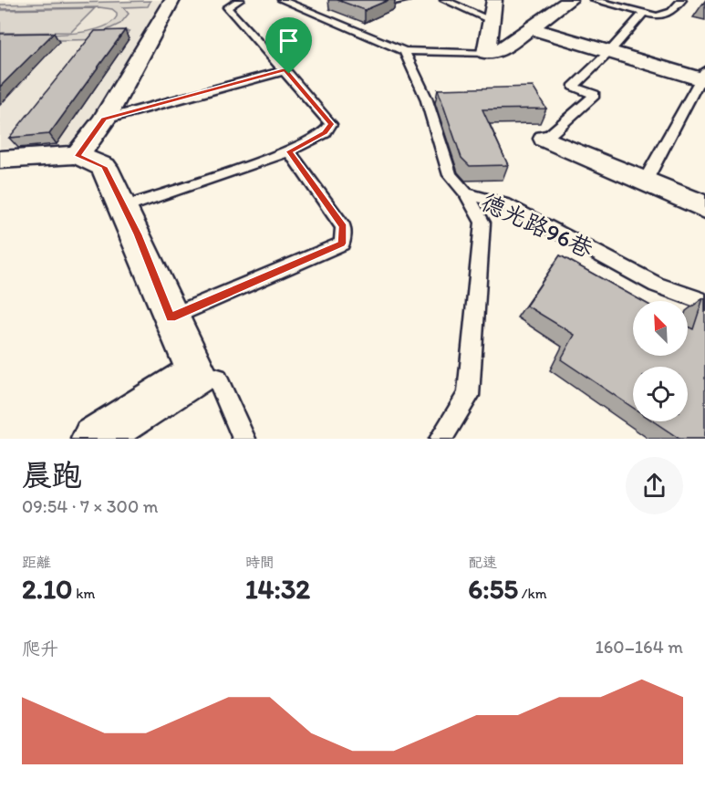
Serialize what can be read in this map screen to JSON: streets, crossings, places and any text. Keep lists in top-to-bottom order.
{
  "streets": {
    "lane": ["德光路96巷"]
  },
  "north": "top left",
  "page": {
    "heading": ["晨跑", "09:54 · 7 × 300 m"],
    "stats": [
      ["距離", "2.10 km"],
      ["時間", "14:32"],
      ["配速", "6:55 /km"]
    ],
    "chart": ["爬升", "160–164 m"]
  }
}
